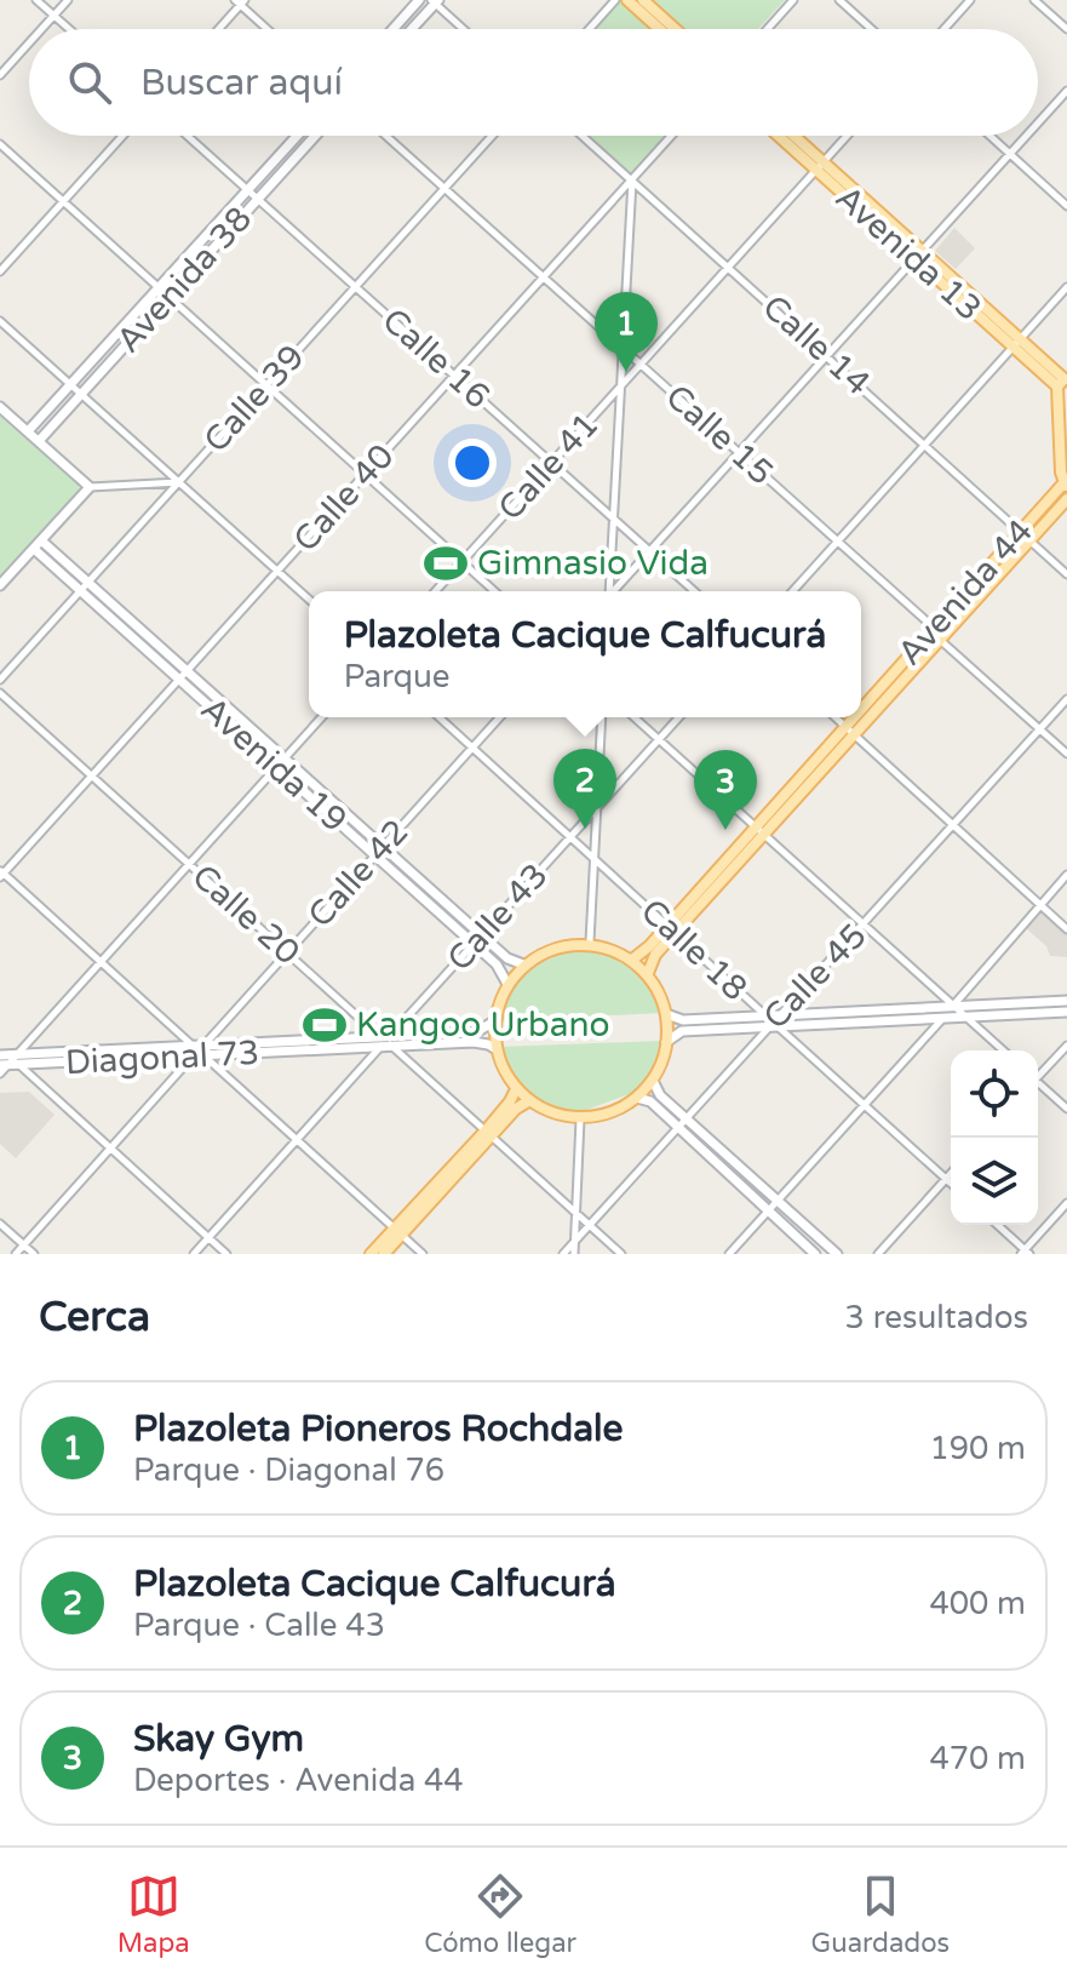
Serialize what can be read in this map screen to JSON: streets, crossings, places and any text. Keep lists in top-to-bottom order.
{
  "streets": {
    "main road": [
      "Avenida 13",
      "Avenida 38",
      "Avenida 44",
      "Avenida 19",
      "Diagonal 73"
    ],
    "street": [
      "Calle 14",
      "Calle 16",
      "Calle 39",
      "Calle 15",
      "Calle 41",
      "Calle 40",
      "Calle 42",
      "Calle 20",
      "Calle 43",
      "Calle 18",
      "Calle 45"
    ]
  },
  "crossings": [
    ["Avenida 13", "Calle 41"],
    ["Avenida 38", "Calle 16"],
    ["Calle 14", "Calle 41"],
    ["Calle 14", "Calle 40"],
    ["Calle 14", "Avenida 44"],
    ["Calle 16", "Calle 39"],
    ["Calle 16", "Calle 41"],
    ["Calle 16", "Calle 40"],
    ["Calle 39", "Calle 15"],
    ["Calle 39", "Avenida 19"],
    ["Calle 15", "Calle 41"],
    ["Calle 15", "Calle 40"],
    ["Calle 15", "Avenida 44"],
    ["Calle 15", "Calle 45"],
    ["Calle 40", "Avenida 19"],
    ["Calle 40", "Calle 20"],
    ["Avenida 44", "Avenida 19"],
    ["Avenida 44", "Calle 18"],
    ["Avenida 44", "Diagonal 73"],
    ["Avenida 19", "Calle 42"],
    ["Avenida 19", "Calle 43"],
    ["Avenida 19", "Diagonal 73"],
    ["Calle 42", "Calle 20"],
    ["Calle 42", "Calle 18"],
    ["Calle 42", "Diagonal 73"],
    ["Calle 20", "Calle 43"],
    ["Calle 20", "Calle 45"],
    ["Calle 20", "Diagonal 73"],
    ["Calle 43", "Calle 18"],
    ["Calle 43", "Diagonal 73"],
    ["Calle 18", "Calle 45"]
  ],
  "places": {
    "sports": ["Gimnasio Vida", "Kangoo Urbano"]
  },
  "page": {
    "search": "Buscar aquí",
    "pins": ["1", "2", "3"],
    "popup": ["Plazoleta Cacique Calfucurá", "Parque"],
    "heading": ["Cerca", "3 resultados"],
    "list": [
      {
        "mark": "1",
        "name": "Plazoleta Pioneros Rochdale",
        "note": "Parque · Diagonal 76",
        "value": "190 m"
      },
      {
        "mark": "2",
        "name": "Plazoleta Cacique Calfucurá",
        "note": "Parque · Calle 43",
        "value": "400 m"
      },
      {
        "mark": "3",
        "name": "Skay Gym",
        "note": "Deportes · Avenida 44",
        "value": "470 m"
      }
    ],
    "nav": ["Mapa", "Cómo llegar", "Guardados"]
  }
}
